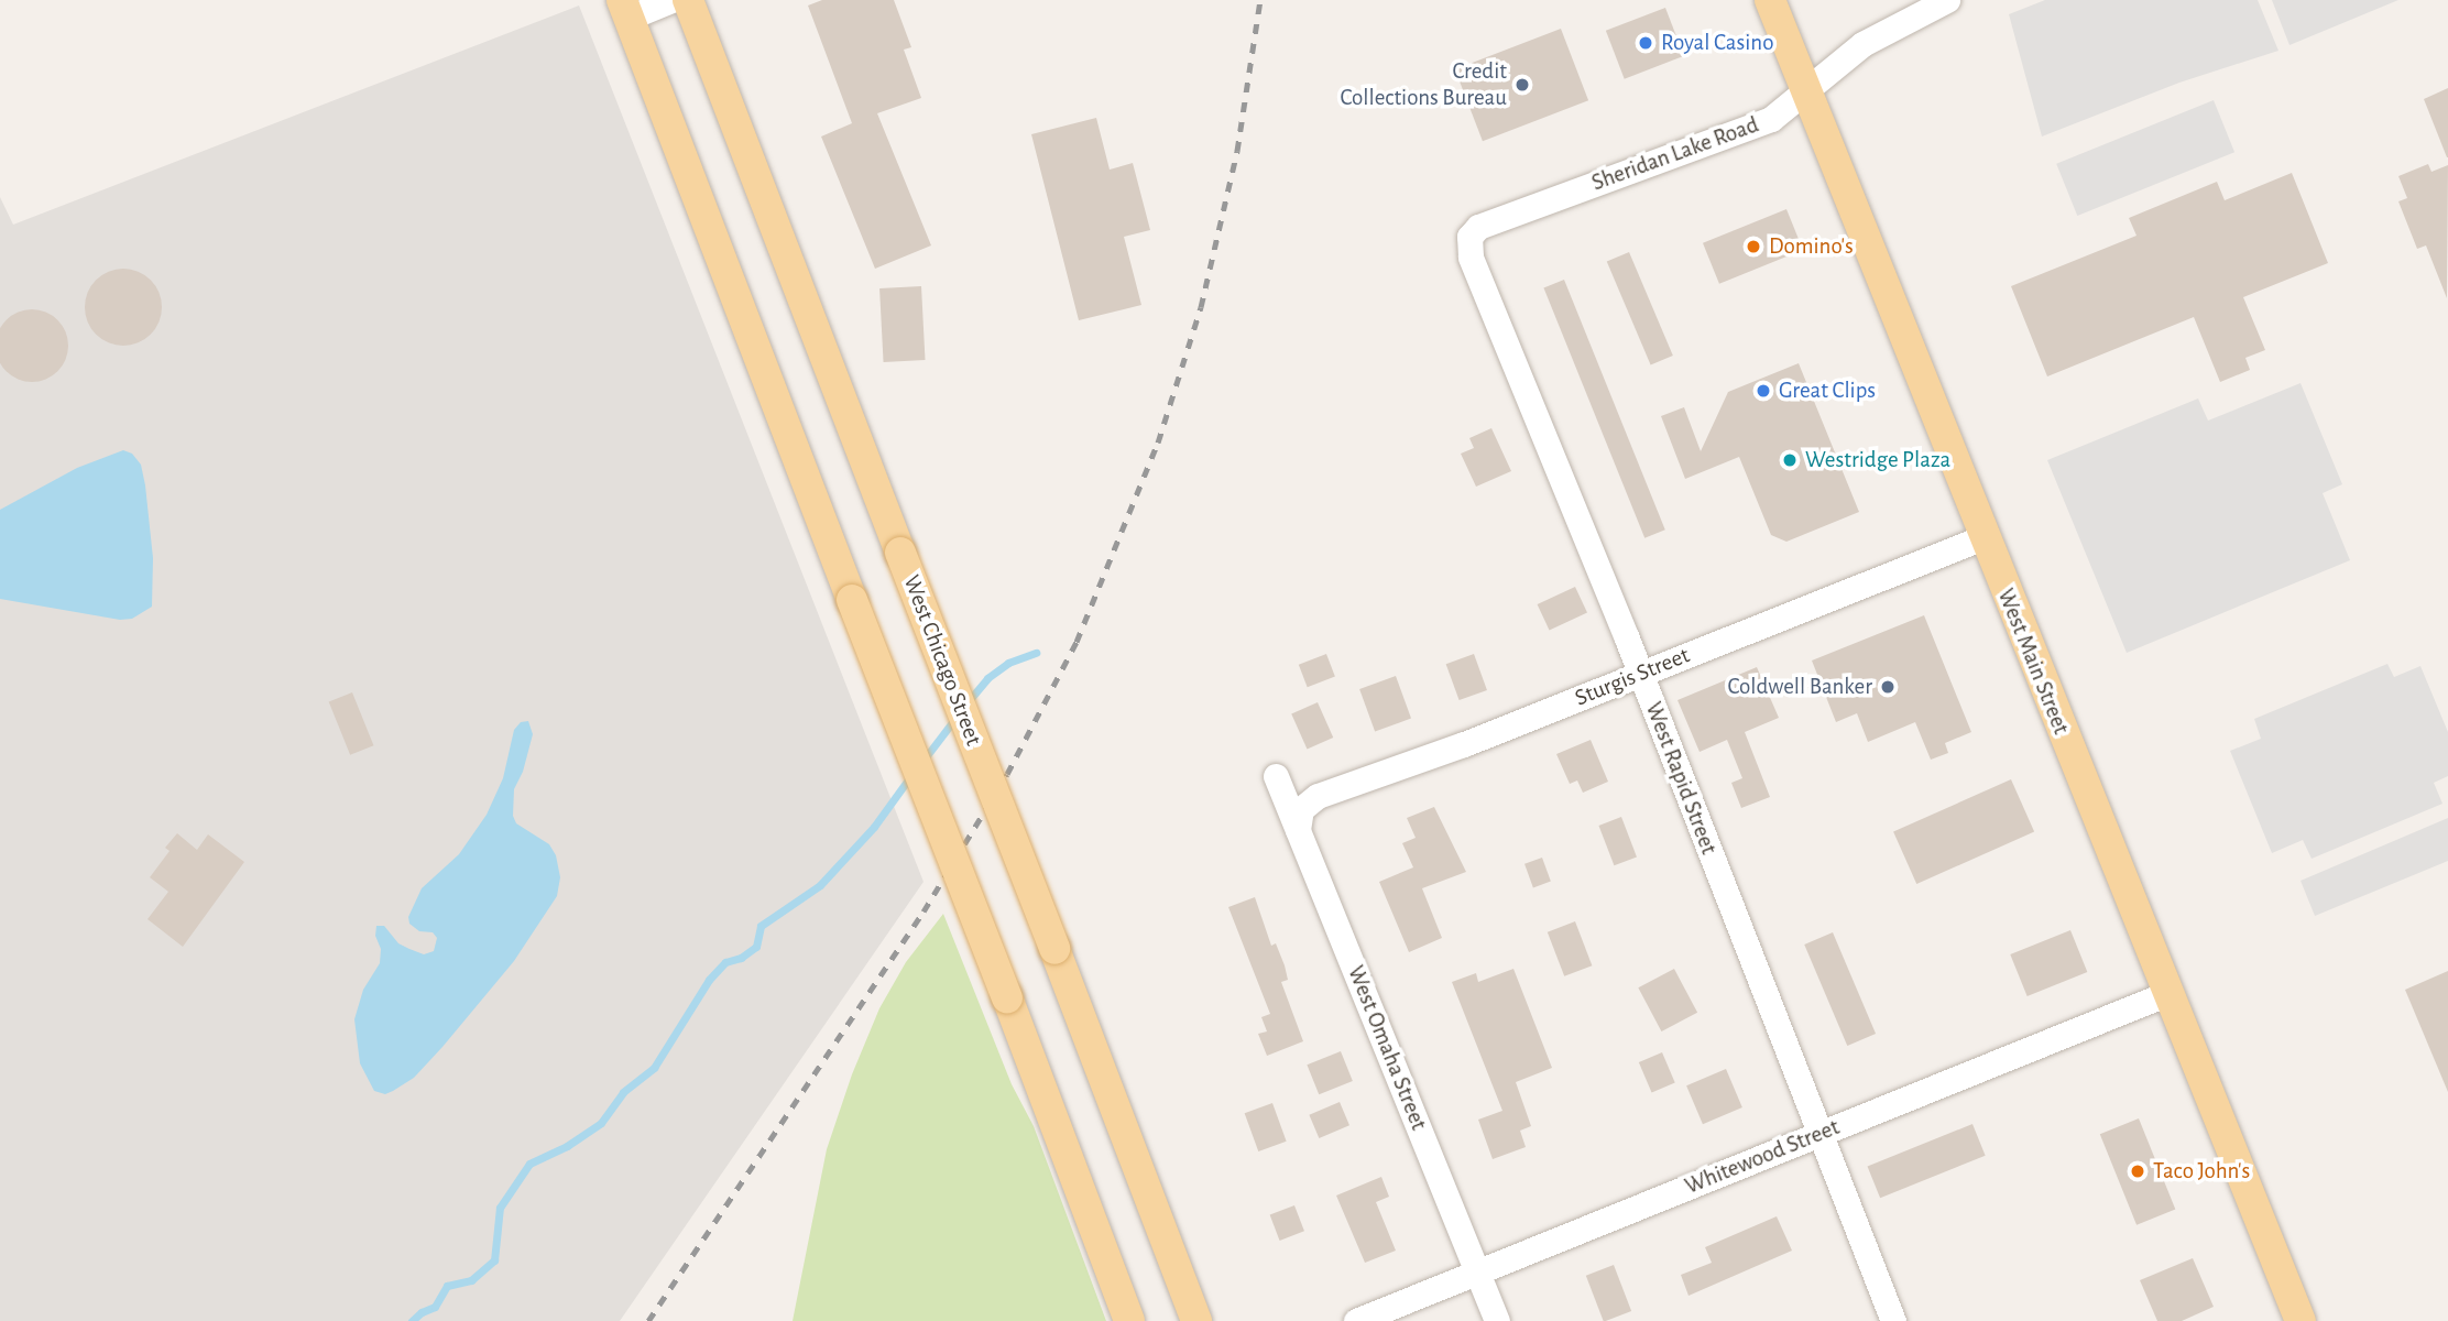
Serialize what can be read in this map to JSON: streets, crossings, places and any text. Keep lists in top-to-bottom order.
{
  "streets": {
    "main road": ["West Chicago Street", "West Main Street"],
    "street": [
      "Sheridan Lake Road",
      "Sturgis Street",
      "West Rapid Street",
      "West Omaha Street",
      "Whitewood Street"
    ]
  },
  "crossings": [
    ["Sheridan Lake Road", "West Main Street"],
    ["Sheridan Lake Road", "West Rapid Street"],
    ["West Main Street", "Sturgis Street"],
    ["West Main Street", "Whitewood Street"],
    ["Sturgis Street", "West Rapid Street"],
    ["Sturgis Street", "West Omaha Street"],
    ["West Rapid Street", "Whitewood Street"],
    ["West Omaha Street", "Whitewood Street"]
  ],
  "places": [
    "Royal Casino",
    "Credit Collections Bureau",
    "Domino's",
    "Great Clips",
    "Westridge Plaza",
    "Coldwell Banker",
    "Taco John's"
  ]
}
